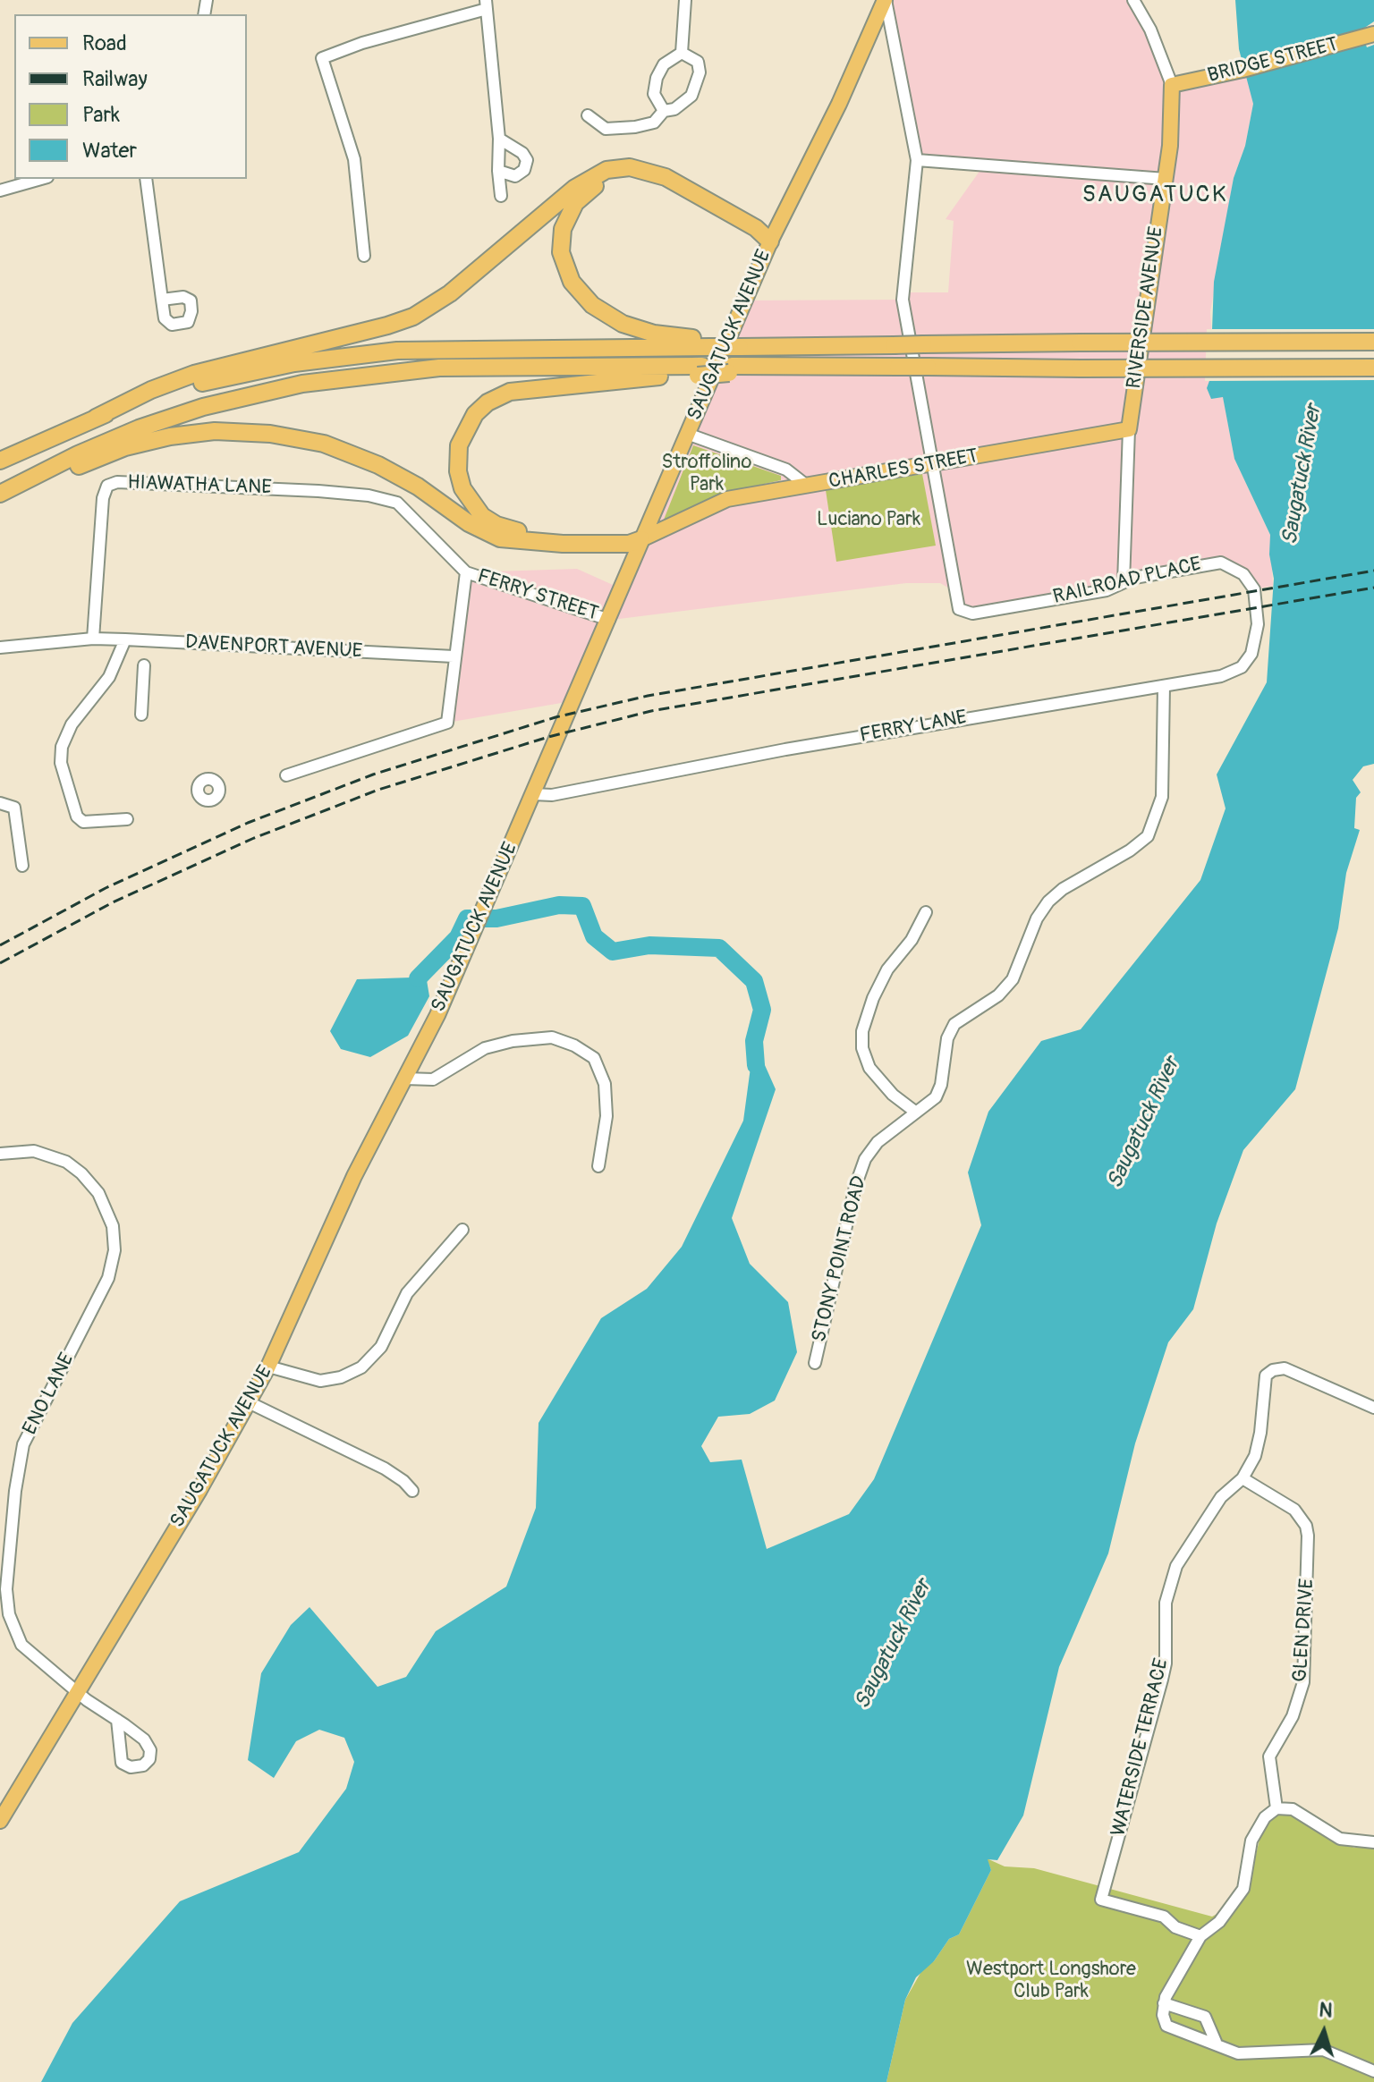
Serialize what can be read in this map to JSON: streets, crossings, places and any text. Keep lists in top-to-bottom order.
{
  "streets": {
    "main road": [
      "BRIDGE STREET",
      "RIVERSIDE AVENUE",
      "SAUGATUCK AVENUE",
      "CHARLES STREET"
    ],
    "street": [
      "HIAWATHA LANE",
      "RAILROAD PLACE",
      "FERRY STREET",
      "DAVENPORT AVENUE",
      "FERRY LANE",
      "STONY POINT ROAD",
      "ENO LANE",
      "GLEN DRIVE",
      "WATERSIDE TERRACE"
    ]
  },
  "crossings": [
    ["BRIDGE STREET", "RIVERSIDE AVENUE"],
    ["RIVERSIDE AVENUE", "CHARLES STREET"],
    ["RIVERSIDE AVENUE", "RAILROAD PLACE"],
    ["SAUGATUCK AVENUE", "CHARLES STREET"],
    ["SAUGATUCK AVENUE", "FERRY STREET"],
    ["SAUGATUCK AVENUE", "FERRY LANE"],
    ["SAUGATUCK AVENUE", "ENO LANE"],
    ["CHARLES STREET", "RAILROAD PLACE"],
    ["HIAWATHA LANE", "FERRY STREET"],
    ["HIAWATHA LANE", "DAVENPORT AVENUE"],
    ["RAILROAD PLACE", "FERRY LANE"],
    ["FERRY LANE", "STONY POINT ROAD"],
    ["GLEN DRIVE", "WATERSIDE TERRACE"]
  ],
  "districts": ["SAUGATUCK"],
  "water": ["Saugatuck River"],
  "parks": ["Stroffolino Park", "Luciano Park", "Westport Longshore Club Park"],
  "legend": [
    "Road",
    "Railway",
    "Park",
    "Water"
  ],
  "north": "top"
}
